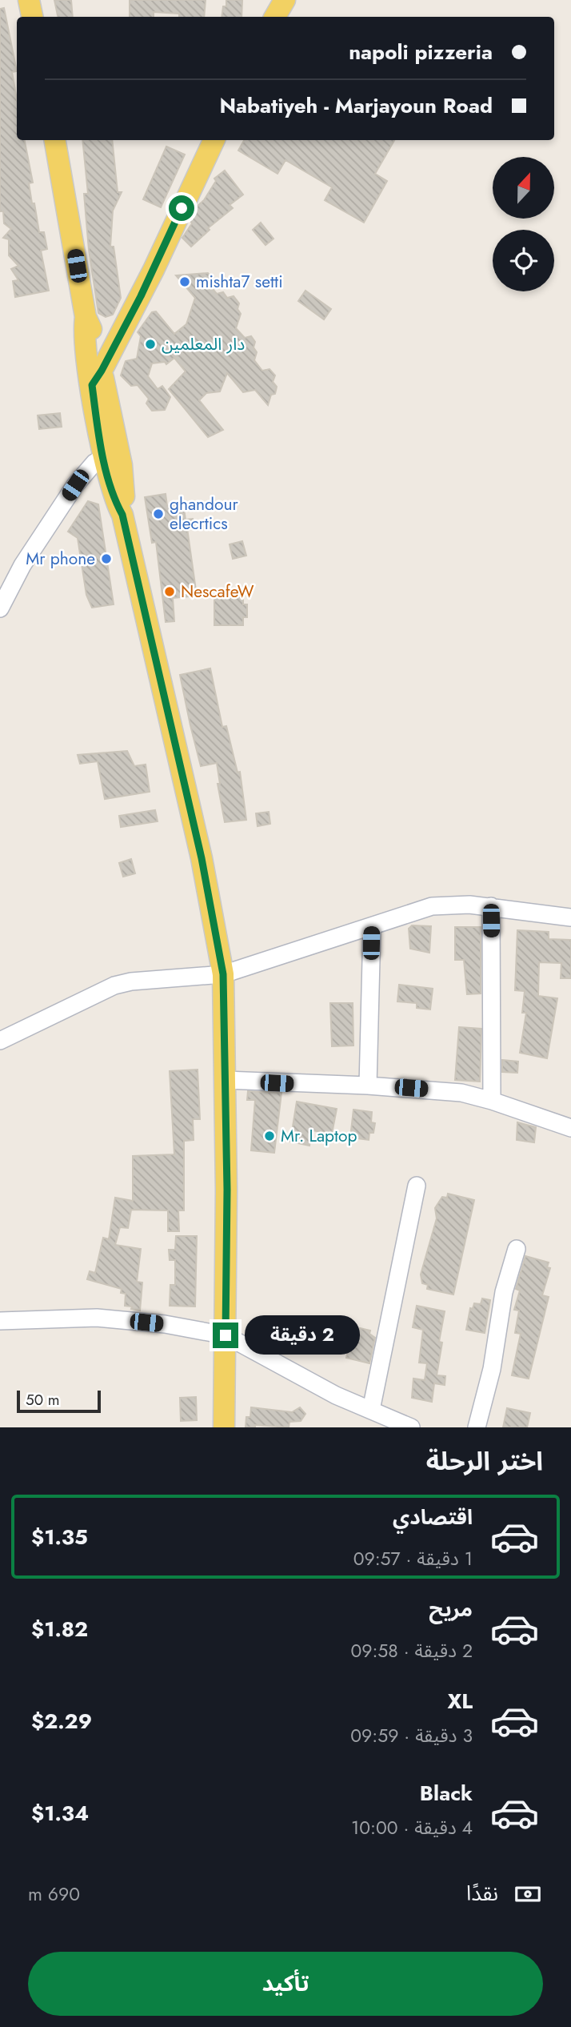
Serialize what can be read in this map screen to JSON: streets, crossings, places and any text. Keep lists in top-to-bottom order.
{
  "places": [
    "mishta7 setti",
    "دار المعلمين",
    "ghandour elecrtics",
    "Mr phone",
    "NescafeW",
    "Mr. Laptop"
  ],
  "scale_bar": "50 m",
  "north": "top",
  "page": {
    "banner": ["napoli pizzeria", "Nabatiyeh - Marjayoun Road"],
    "bubble": "2 دقيقة",
    "scale": "50 m",
    "heading": "اختر الرحلة",
    "list": [
      {
        "name": "اقتصادي",
        "note": "1 دقيقة · 09:57",
        "value": "$1.35"
      },
      {
        "name": "مريح",
        "note": "2 دقيقة · 09:58",
        "value": "$1.82"
      },
      {
        "name": "XL",
        "note": "3 دقيقة · 09:59",
        "value": "$2.29"
      },
      {
        "name": "Black",
        "note": "4 دقيقة · 10:00",
        "value": "$1.34"
      }
    ],
    "pay": ["نقدًا", "690 m"],
    "buttons": "تأكيد"
  }
}
